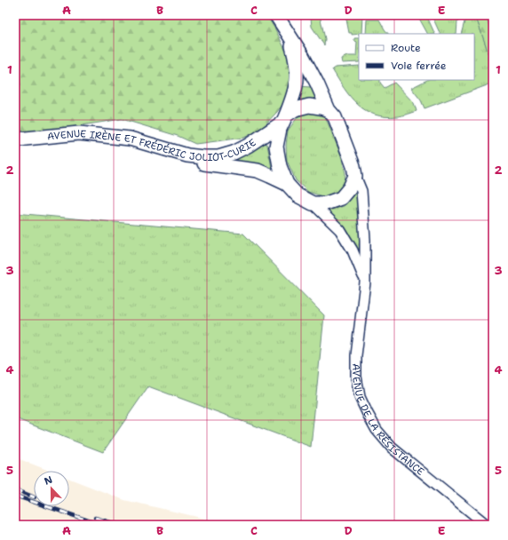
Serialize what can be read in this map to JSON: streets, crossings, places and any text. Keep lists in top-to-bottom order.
{
  "streets": {
    "main road": ["AVENUE IRÈNE ET FRÉDÉRIC JOLIOT-CURIE"],
    "street": ["AVENUE DE LA RÉSISTANCE"]
  },
  "crossings": [
    ["AVENUE IRÈNE ET FRÉDÉRIC JOLIOT-CURIE", "AVENUE DE LA RÉSISTANCE"]
  ],
  "legend": ["Route", "Voie ferrée"],
  "north": "top",
  "grid": {
    "columns": [
      "A",
      "B",
      "C",
      "D",
      "E"
    ],
    "rows": [
      "1",
      "2",
      "3",
      "4",
      "5"
    ]
  }
}
